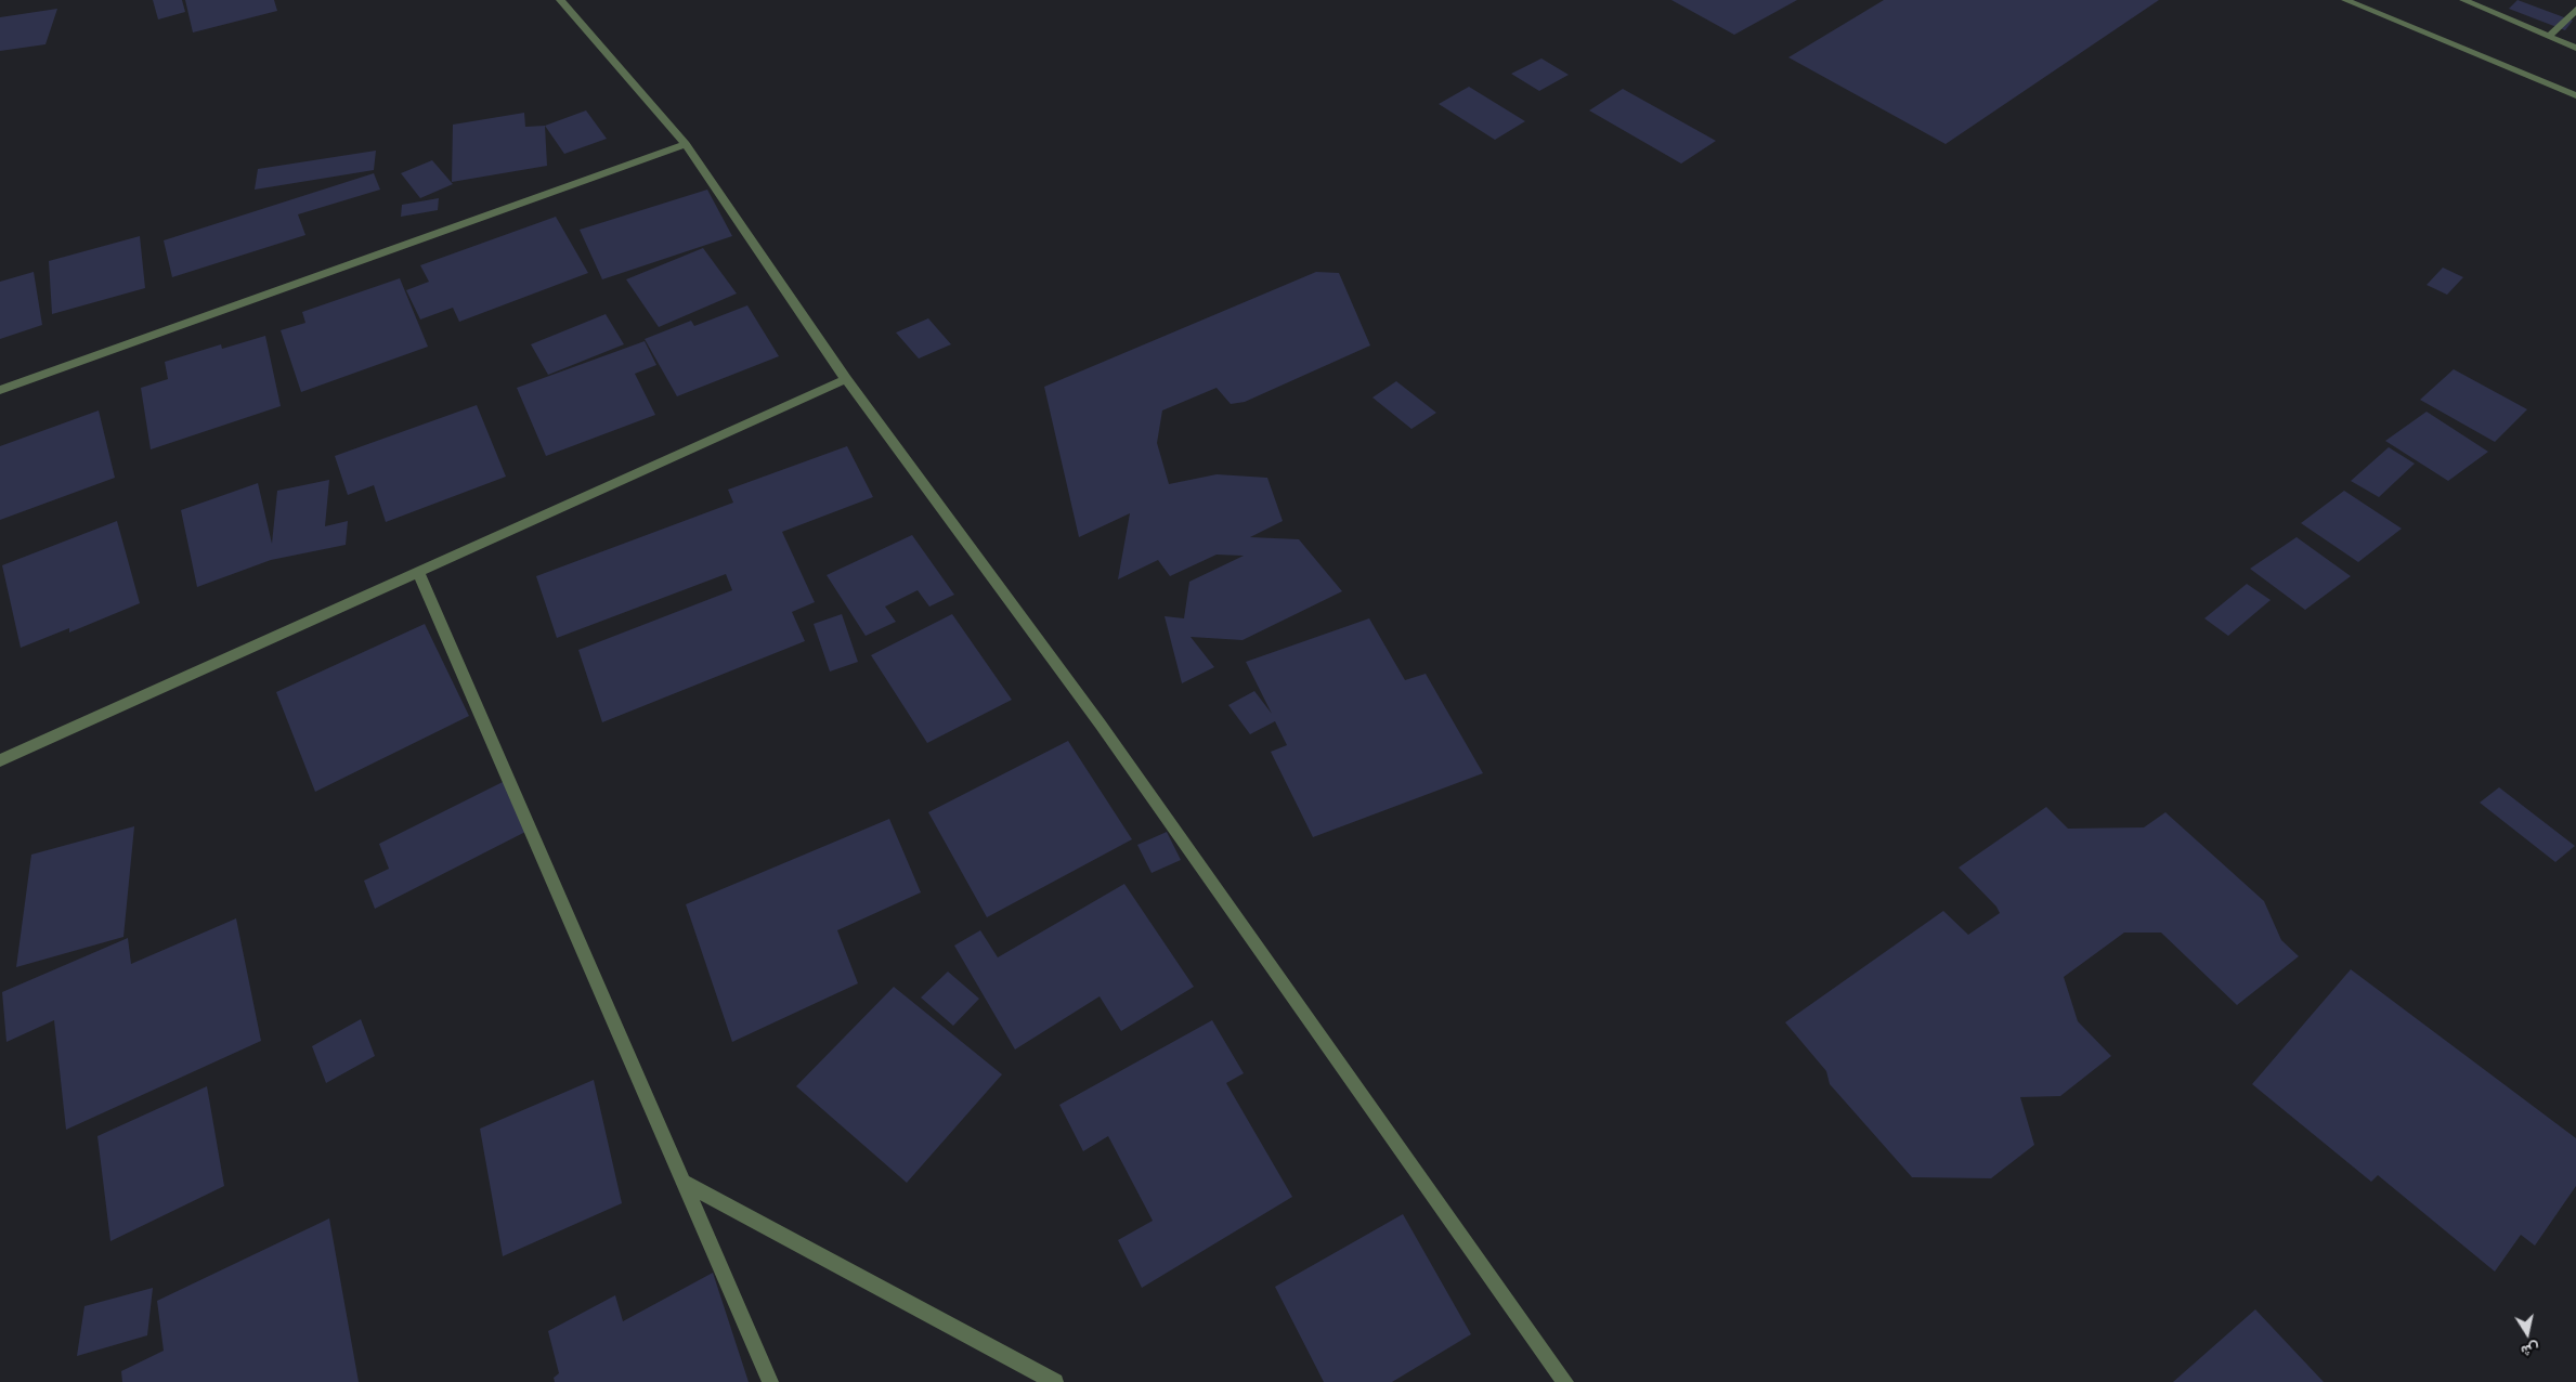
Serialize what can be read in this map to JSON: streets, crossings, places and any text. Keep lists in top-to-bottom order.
{
  "north": "bottom"
}
